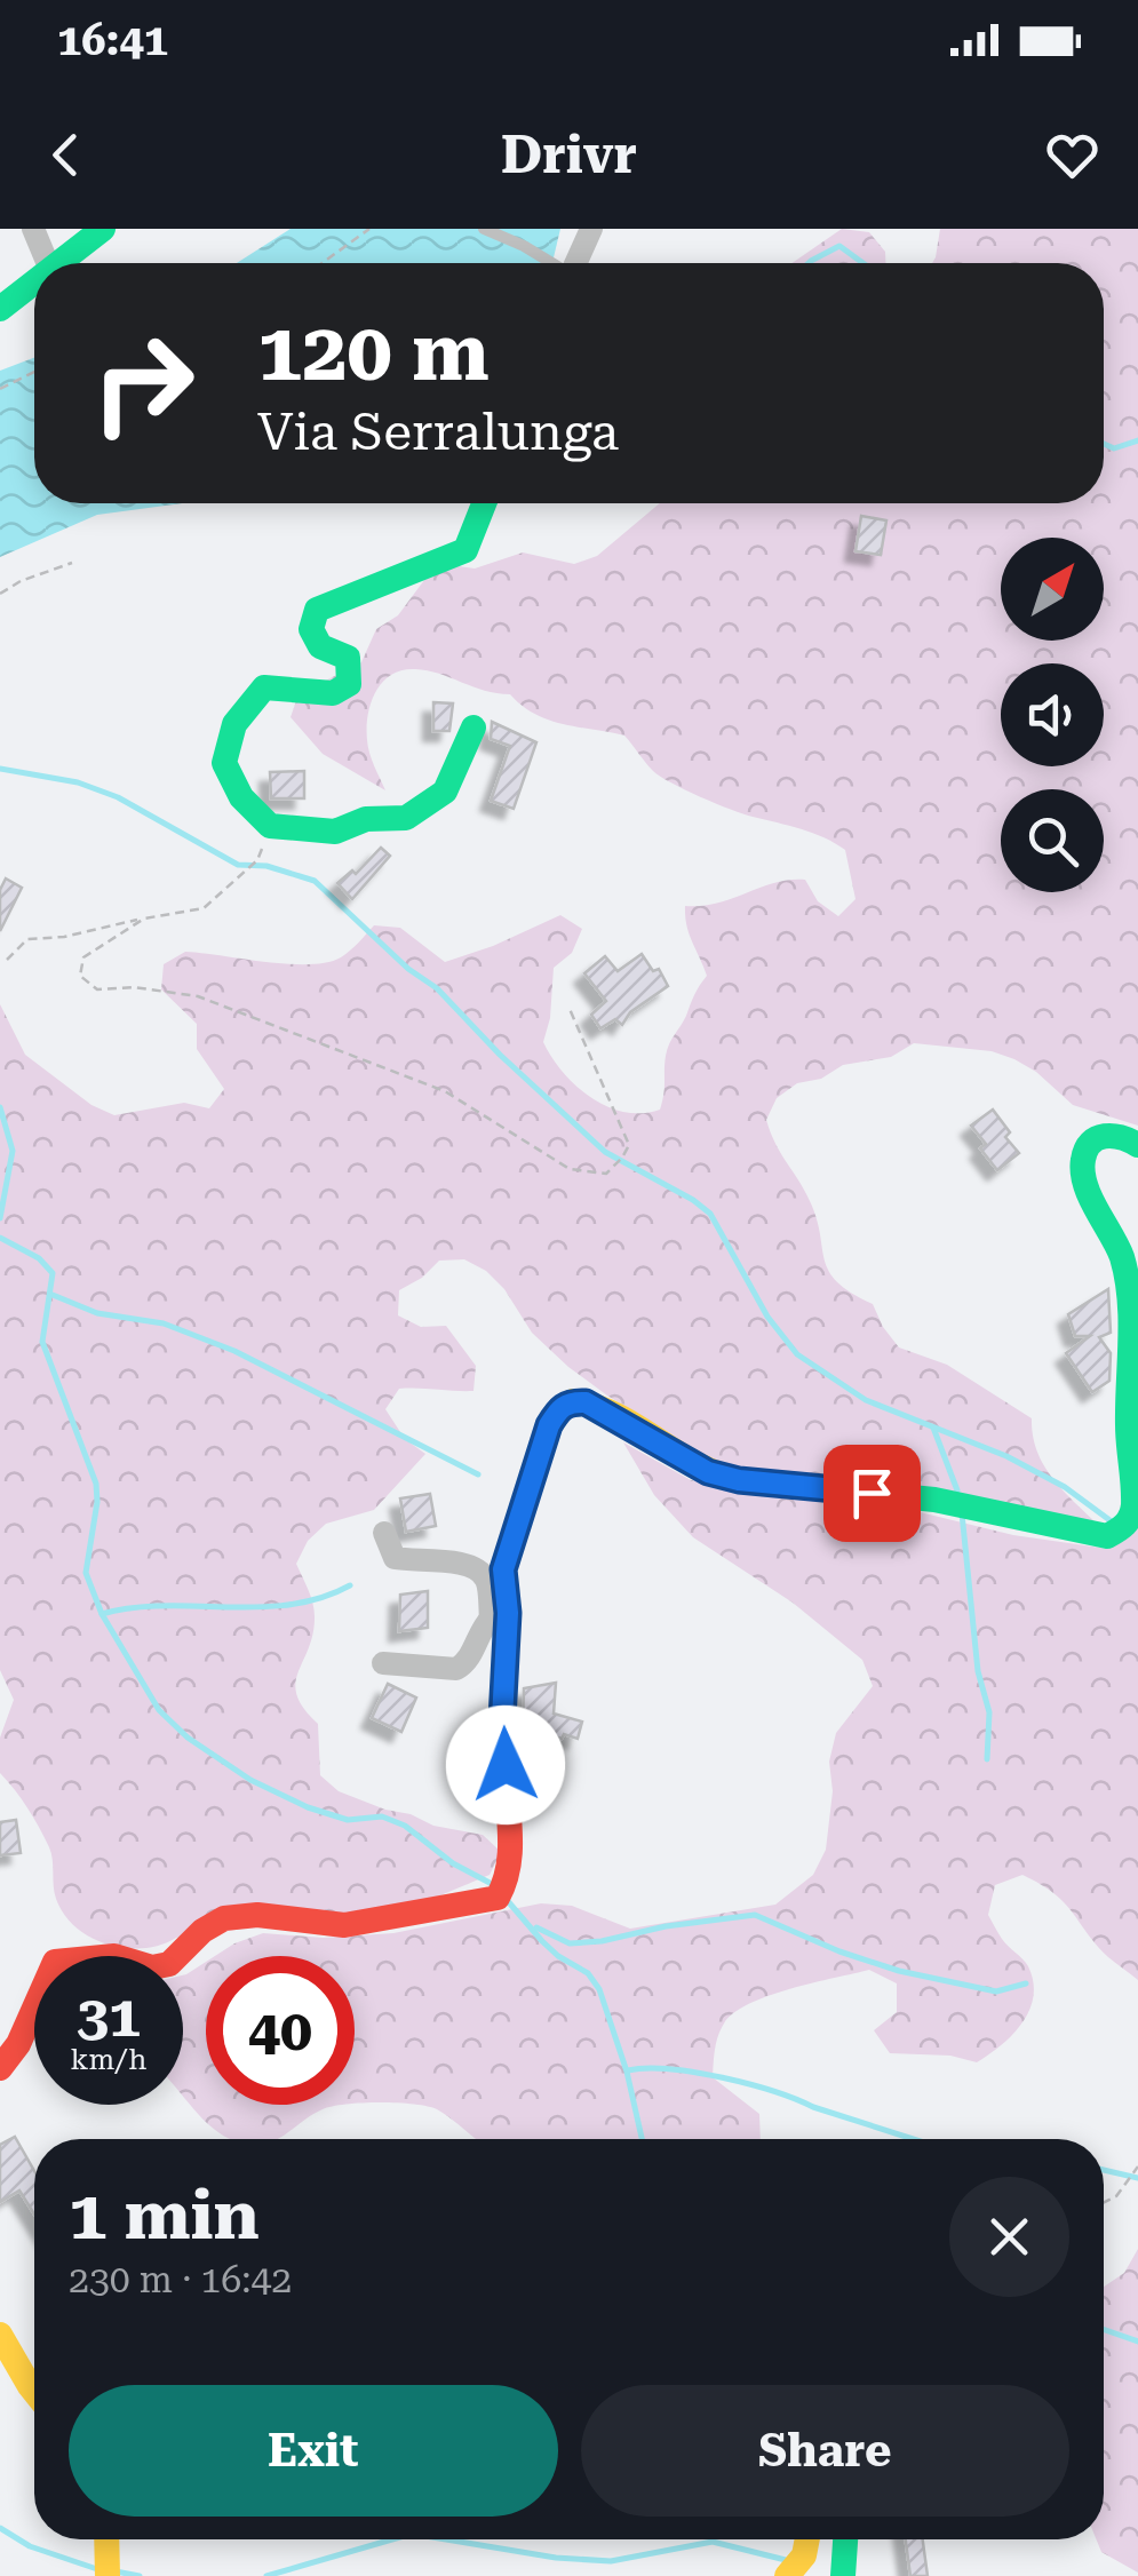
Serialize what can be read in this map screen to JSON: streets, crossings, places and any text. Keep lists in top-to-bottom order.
{
  "north": "top right",
  "page": {
    "status": "16:41",
    "header": "Drivr",
    "turn": ["120 m", "Via Serralunga"],
    "speed": "31 km/h",
    "limit": "40",
    "heading": ["1 min", "230 m · 16:42"],
    "buttons": ["Exit", "Share"]
  }
}
